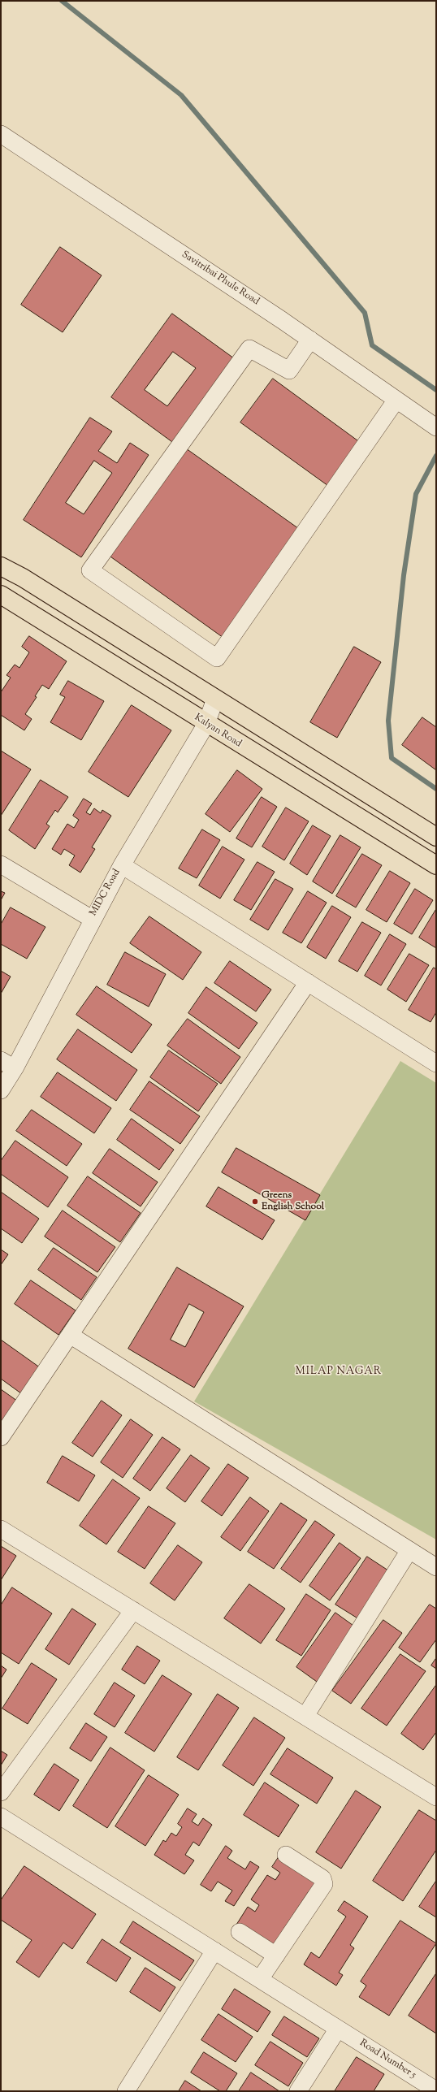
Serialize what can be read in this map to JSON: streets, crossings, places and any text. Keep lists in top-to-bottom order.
{
  "streets": {
    "main road": ["Kalyan Road"],
    "street": ["Savitribai Phule Road", "MIDC Road", "Road Number 5"]
  },
  "crossings": [
    ["Kalyan Road", "MIDC Road"]
  ],
  "districts": ["MILAP NAGAR"],
  "places": ["Greens English School"]
}
